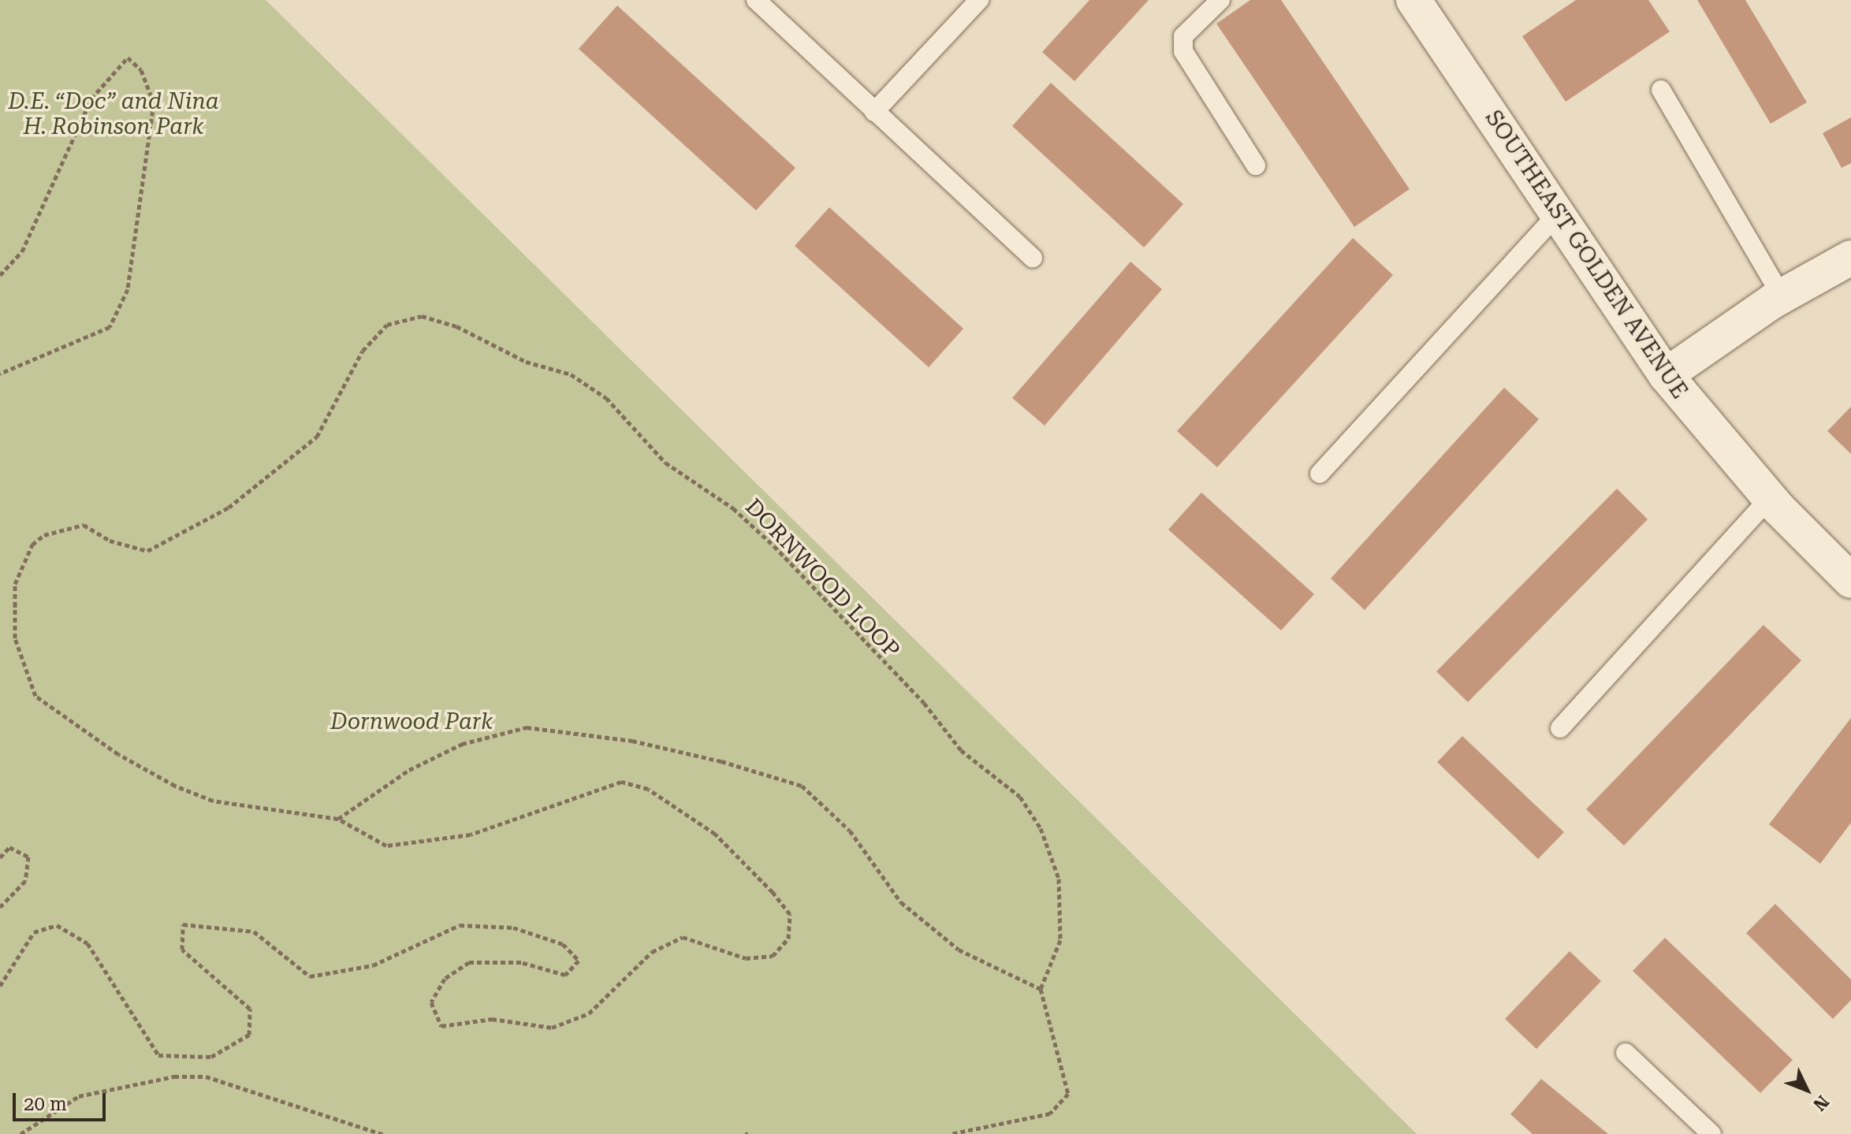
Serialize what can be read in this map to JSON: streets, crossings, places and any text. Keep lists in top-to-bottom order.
{
  "streets": {
    "street": ["SOUTHEAST GOLDEN AVENUE"],
    "path": ["DORNWOOD LOOP"]
  },
  "parks": ["D.E. “Doc” and Nina H. Robinson Park", "Dornwood Park"],
  "scale_bar": "20 m",
  "north": "bottom right"
}
